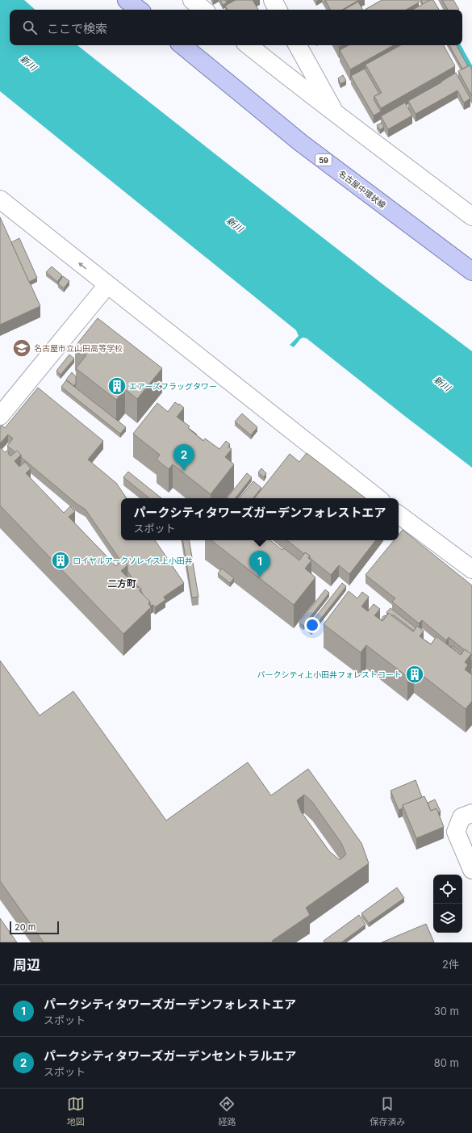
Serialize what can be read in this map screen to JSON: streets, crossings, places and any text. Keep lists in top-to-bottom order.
{
  "streets": {
    "main road": ["59", "名古屋中環状線"]
  },
  "districts": ["二方町"],
  "water": ["新川"],
  "places": {
    "school or university": ["名古屋市立山田高等学校"],
    "building": ["エアーズフラッグタワー", "ロイヤルアークソレイス上小田井", "パークシティ上小田井フォレストコート"]
  },
  "scale_bar": "20 m",
  "page": {
    "search": "ここで検索",
    "pins": ["2", "1"],
    "popup": ["パークシティタワーズガーデンフォレストエア", "スポット"],
    "scale": "20 m",
    "heading": ["周辺", "2件"],
    "list": [
      {
        "mark": "1",
        "name": "パークシティタワーズガーデンフォレストエア",
        "note": "スポット",
        "value": "30 m"
      },
      {
        "mark": "2",
        "name": "パークシティタワーズガーデンセントラルエア",
        "note": "スポット",
        "value": "80 m"
      }
    ],
    "nav": ["地図", "経路", "保存済み"]
  }
}
